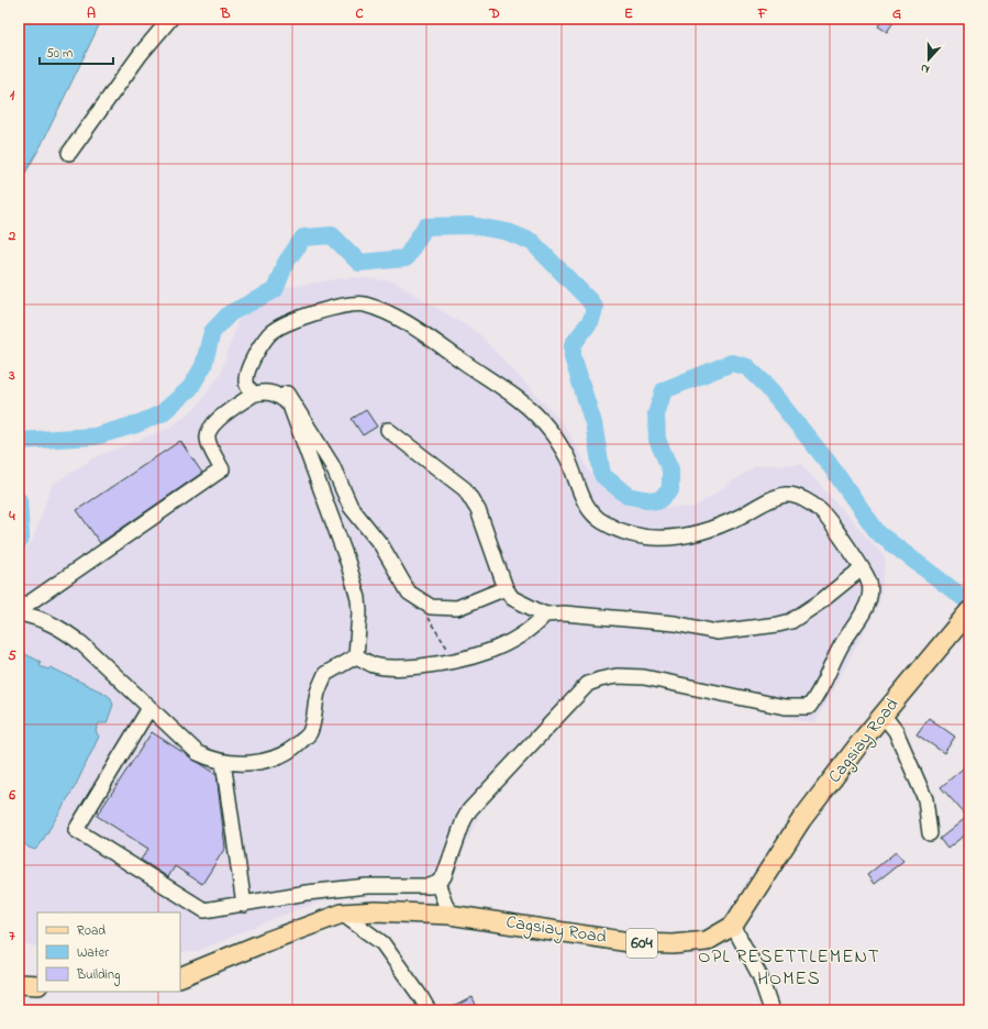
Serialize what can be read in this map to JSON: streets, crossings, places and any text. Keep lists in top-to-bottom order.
{
  "streets": {
    "main road": ["Cagsiay Road", "604"]
  },
  "districts": ["OPL RESETTLEMENT HOMES"],
  "legend": ["Road", "Water", "Building"],
  "scale_bar": "50 m",
  "north": "bottom",
  "grid": {
    "columns": [
      "A",
      "B",
      "C",
      "D",
      "E",
      "F",
      "G"
    ],
    "rows": [
      "1",
      "2",
      "3",
      "4",
      "5",
      "6",
      "7"
    ]
  }
}
